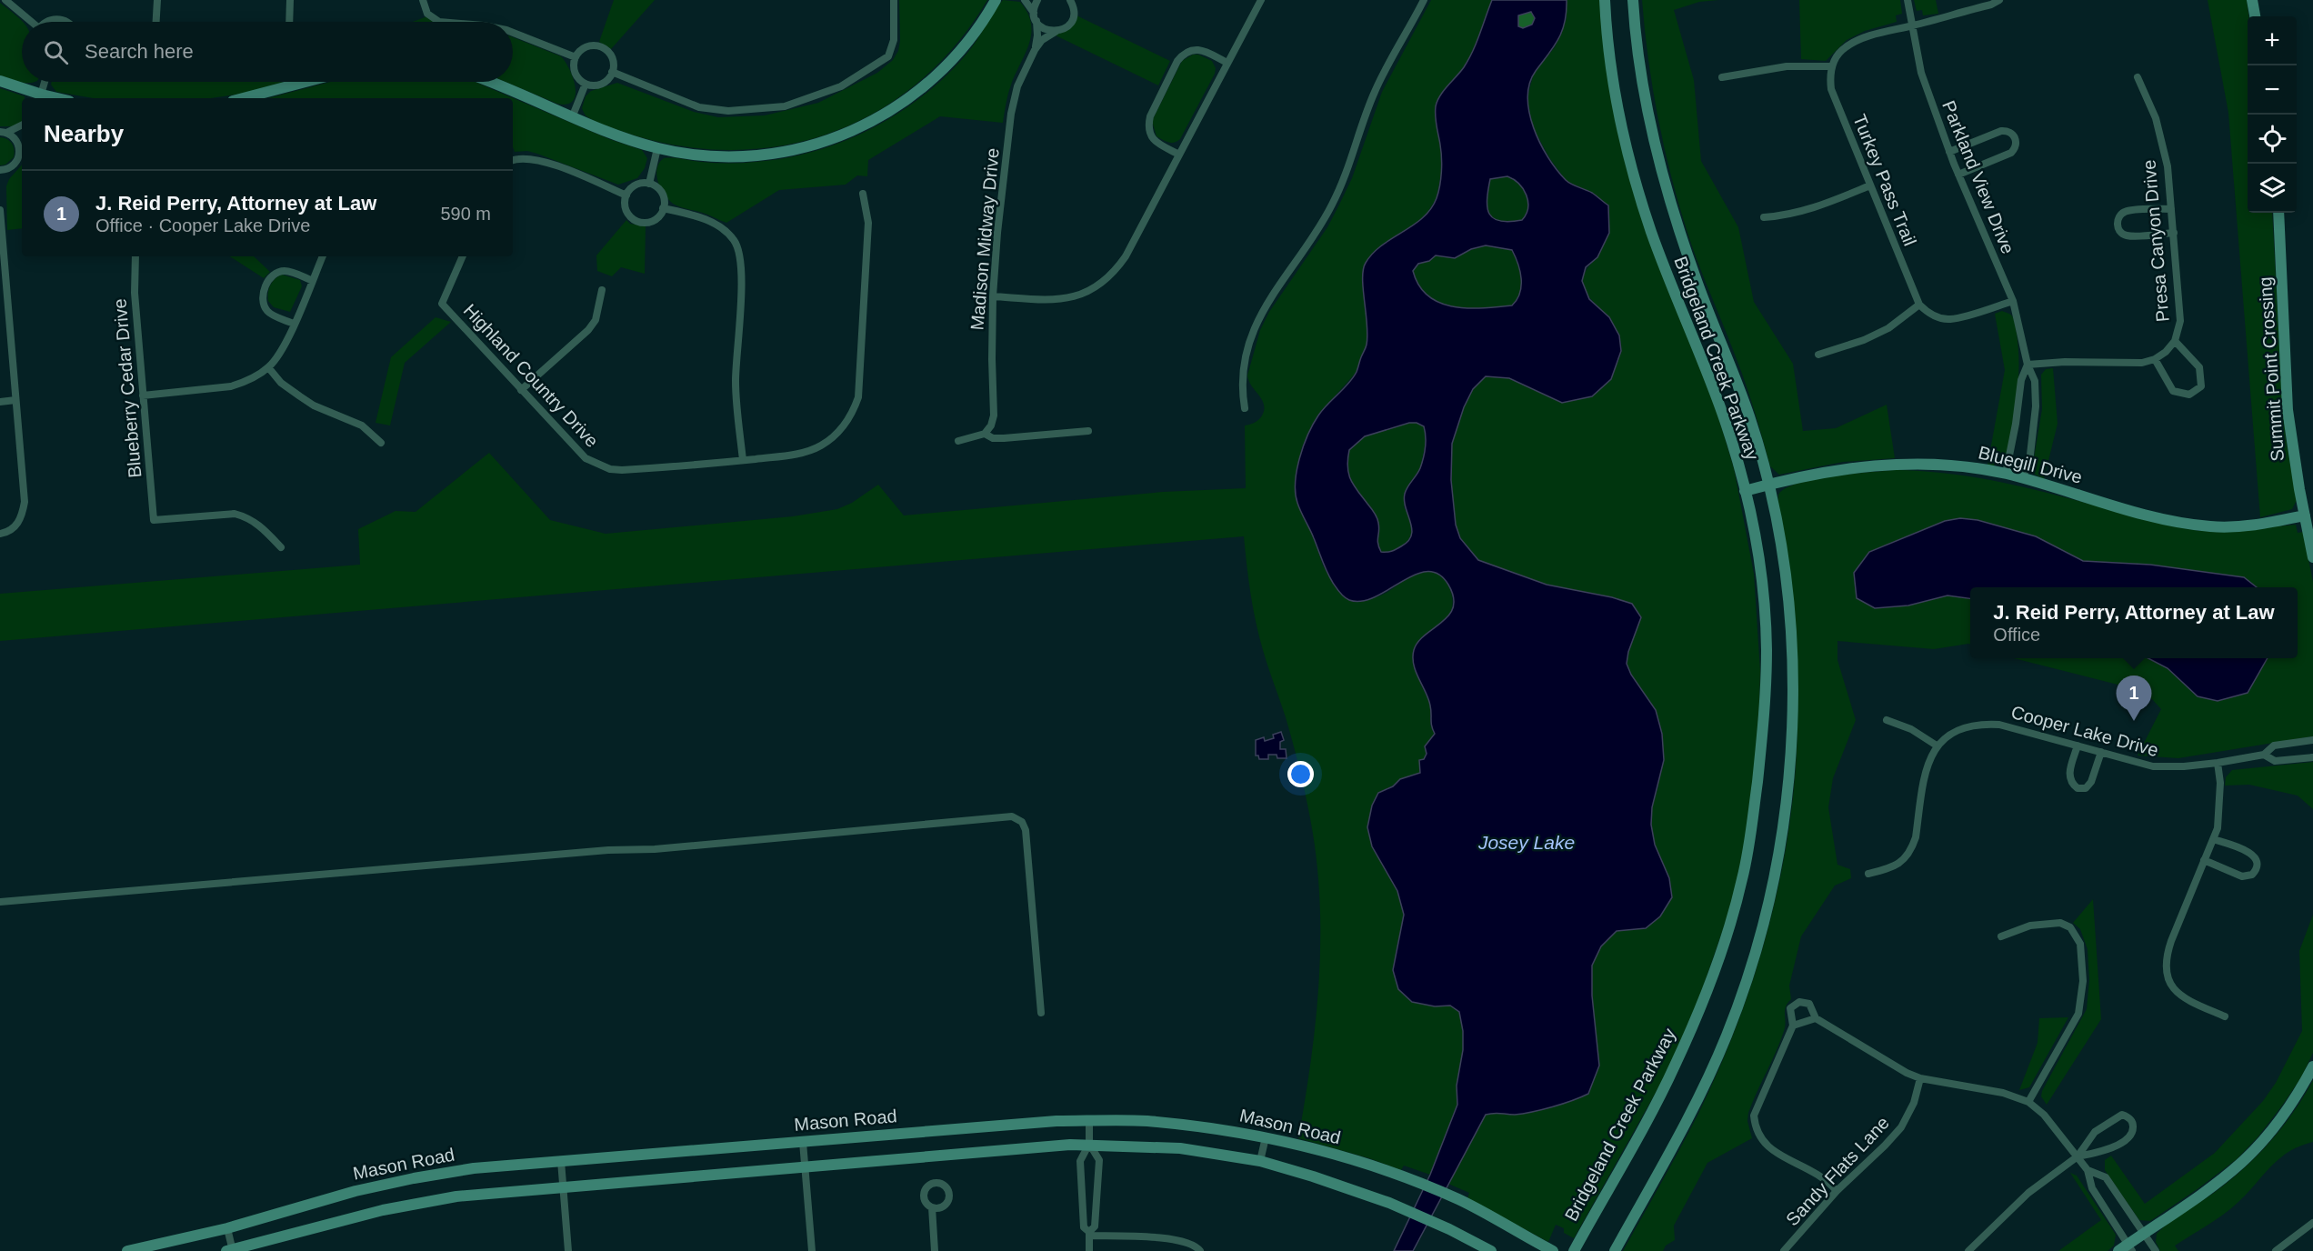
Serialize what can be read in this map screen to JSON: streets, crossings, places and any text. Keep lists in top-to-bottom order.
{
  "streets": {
    "main road": [
      "Bridgeland Creek Parkway",
      "Summit Point Crossing",
      "Bluegill Drive",
      "Mason Road"
    ],
    "street": [
      "Parkland View Drive",
      "Turkey Pass Trail",
      "Madison Midway Drive",
      "Presa Canyon Drive",
      "Highland Country Drive",
      "Blueberry Cedar Drive",
      "Cooper Lake Drive",
      "Sandy Flats Lane"
    ]
  },
  "crossings": [
    ["Parkland View Drive", "Bluegill Drive"],
    ["Bridgeland Creek Parkway", "Bluegill Drive"],
    ["Summit Point Crossing", "Bluegill Drive"]
  ],
  "water": ["Josey Lake"],
  "page": {
    "map_buttons": ["+", "−"],
    "search": "Search here",
    "heading": "Nearby",
    "list": [
      {
        "mark": "1",
        "name": "J. Reid Perry, Attorney at Law",
        "note": "Office · Cooper Lake Drive",
        "value": "590 m"
      }
    ],
    "popup": ["J. Reid Perry, Attorney at Law", "Office"],
    "pins": "1"
  }
}
